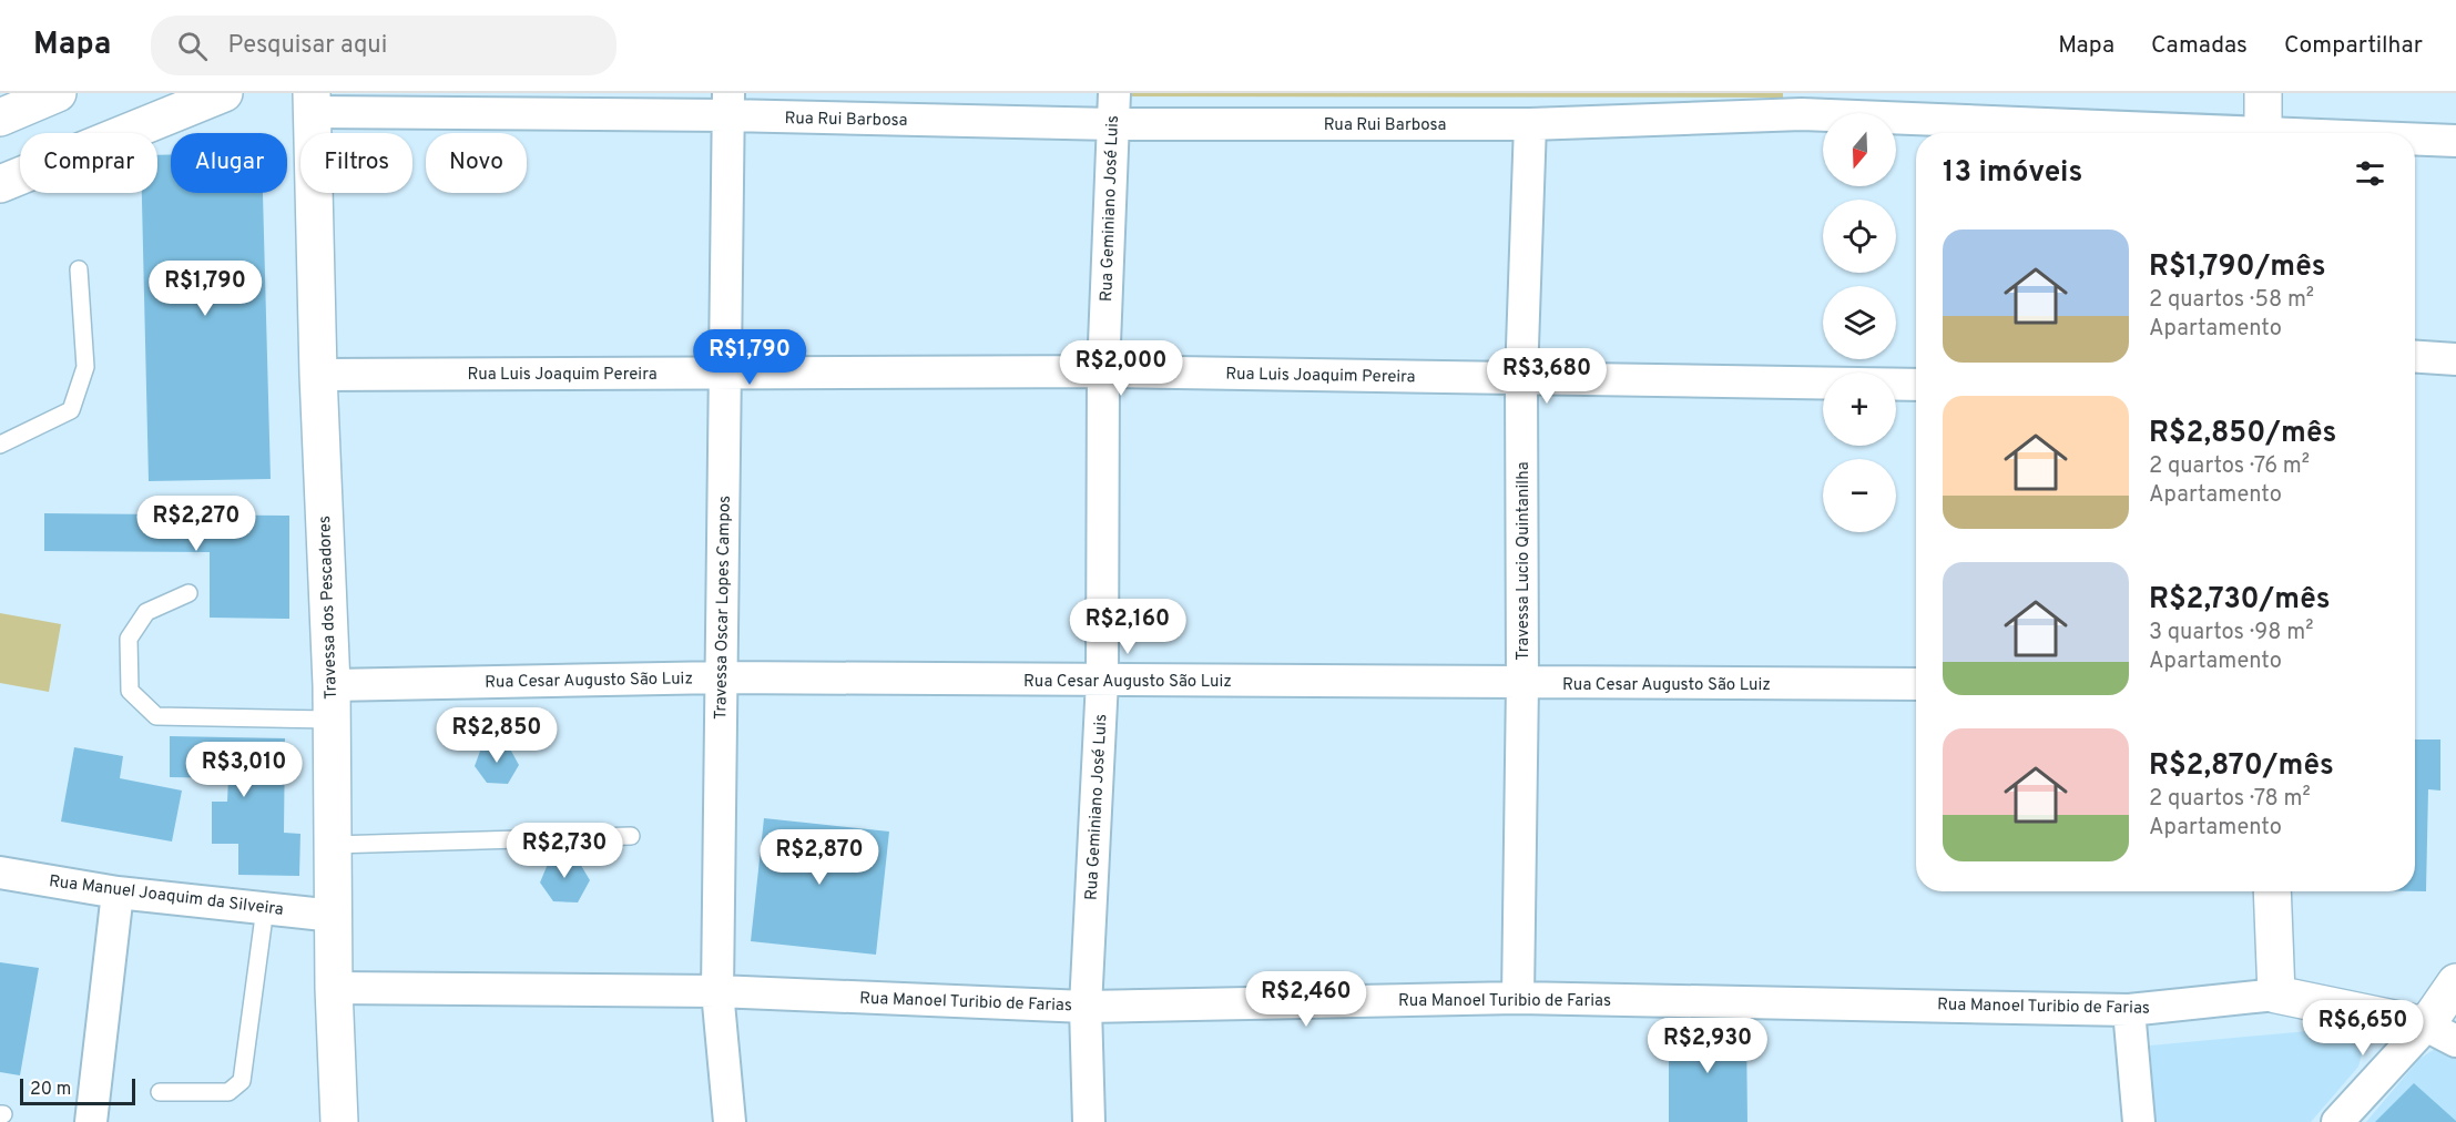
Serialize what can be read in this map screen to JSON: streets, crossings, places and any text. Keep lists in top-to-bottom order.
{
  "streets": {
    "street": [
      "Rua Rui Barbosa",
      "Rua Geminiano José Luis",
      "Rua Luis Joaquim Pereira",
      "Travessa Lucio Quintanilha",
      "Travessa dos Pescadores",
      "Travessa Oscar Lopes Campos",
      "Rua Cesar Augusto São Luiz",
      "Rua Manuel Joaquim da Silveira",
      "Rua Manoel Turibio de Farias"
    ]
  },
  "crossings": [
    ["Rua Rui Barbosa", "Rua Geminiano José Luis"],
    ["Rua Rui Barbosa", "Travessa Lucio Quintanilha"],
    ["Rua Rui Barbosa", "Travessa dos Pescadores"],
    ["Rua Rui Barbosa", "Travessa Oscar Lopes Campos"],
    ["Rua Geminiano José Luis", "Rua Luis Joaquim Pereira"],
    ["Rua Geminiano José Luis", "Rua Cesar Augusto São Luiz"],
    ["Rua Geminiano José Luis", "Rua Manoel Turibio de Farias"],
    ["Rua Luis Joaquim Pereira", "Travessa Lucio Quintanilha"],
    ["Rua Luis Joaquim Pereira", "Travessa dos Pescadores"],
    ["Rua Luis Joaquim Pereira", "Travessa Oscar Lopes Campos"],
    ["Travessa Lucio Quintanilha", "Rua Cesar Augusto São Luiz"],
    ["Travessa Lucio Quintanilha", "Rua Manoel Turibio de Farias"],
    ["Travessa dos Pescadores", "Rua Cesar Augusto São Luiz"],
    ["Travessa dos Pescadores", "Rua Manuel Joaquim da Silveira"],
    ["Travessa dos Pescadores", "Rua Manoel Turibio de Farias"],
    ["Travessa Oscar Lopes Campos", "Rua Cesar Augusto São Luiz"],
    ["Travessa Oscar Lopes Campos", "Rua Manoel Turibio de Farias"]
  ],
  "scale_bar": "20 m",
  "north": "bottom",
  "page": {
    "header": "Mapa",
    "search": "Pesquisar aqui",
    "nav": ["Mapa", "Camadas", "Compartilhar"],
    "map_buttons": ["+", "−"],
    "chip": [
      "Comprar",
      "Alugar",
      "Filtros",
      "Novo"
    ],
    "heading": "13 imóveis",
    "list": [
      {
        "name": "R$1,790/mês",
        "note": "2 quartos · 58 m² · Apartamento"
      },
      {
        "name": "R$2,850/mês",
        "note": "2 quartos · 76 m² · Apartamento"
      },
      {
        "name": "R$2,730/mês",
        "note": "3 quartos · 98 m² · Apartamento"
      },
      {
        "name": "R$2,870/mês",
        "note": "2 quartos · 78 m² · Apartamento"
      }
    ],
    "price": [
      "R$1,790",
      "R$1,790",
      "R$2,000",
      "R$3,680",
      "R$2,270",
      "R$2,160",
      "R$2,850",
      "R$3,010",
      "R$2,730",
      "R$2,870",
      "R$2,460",
      "R$6,650",
      "R$2,930"
    ],
    "scale": "20 m"
  }
}
